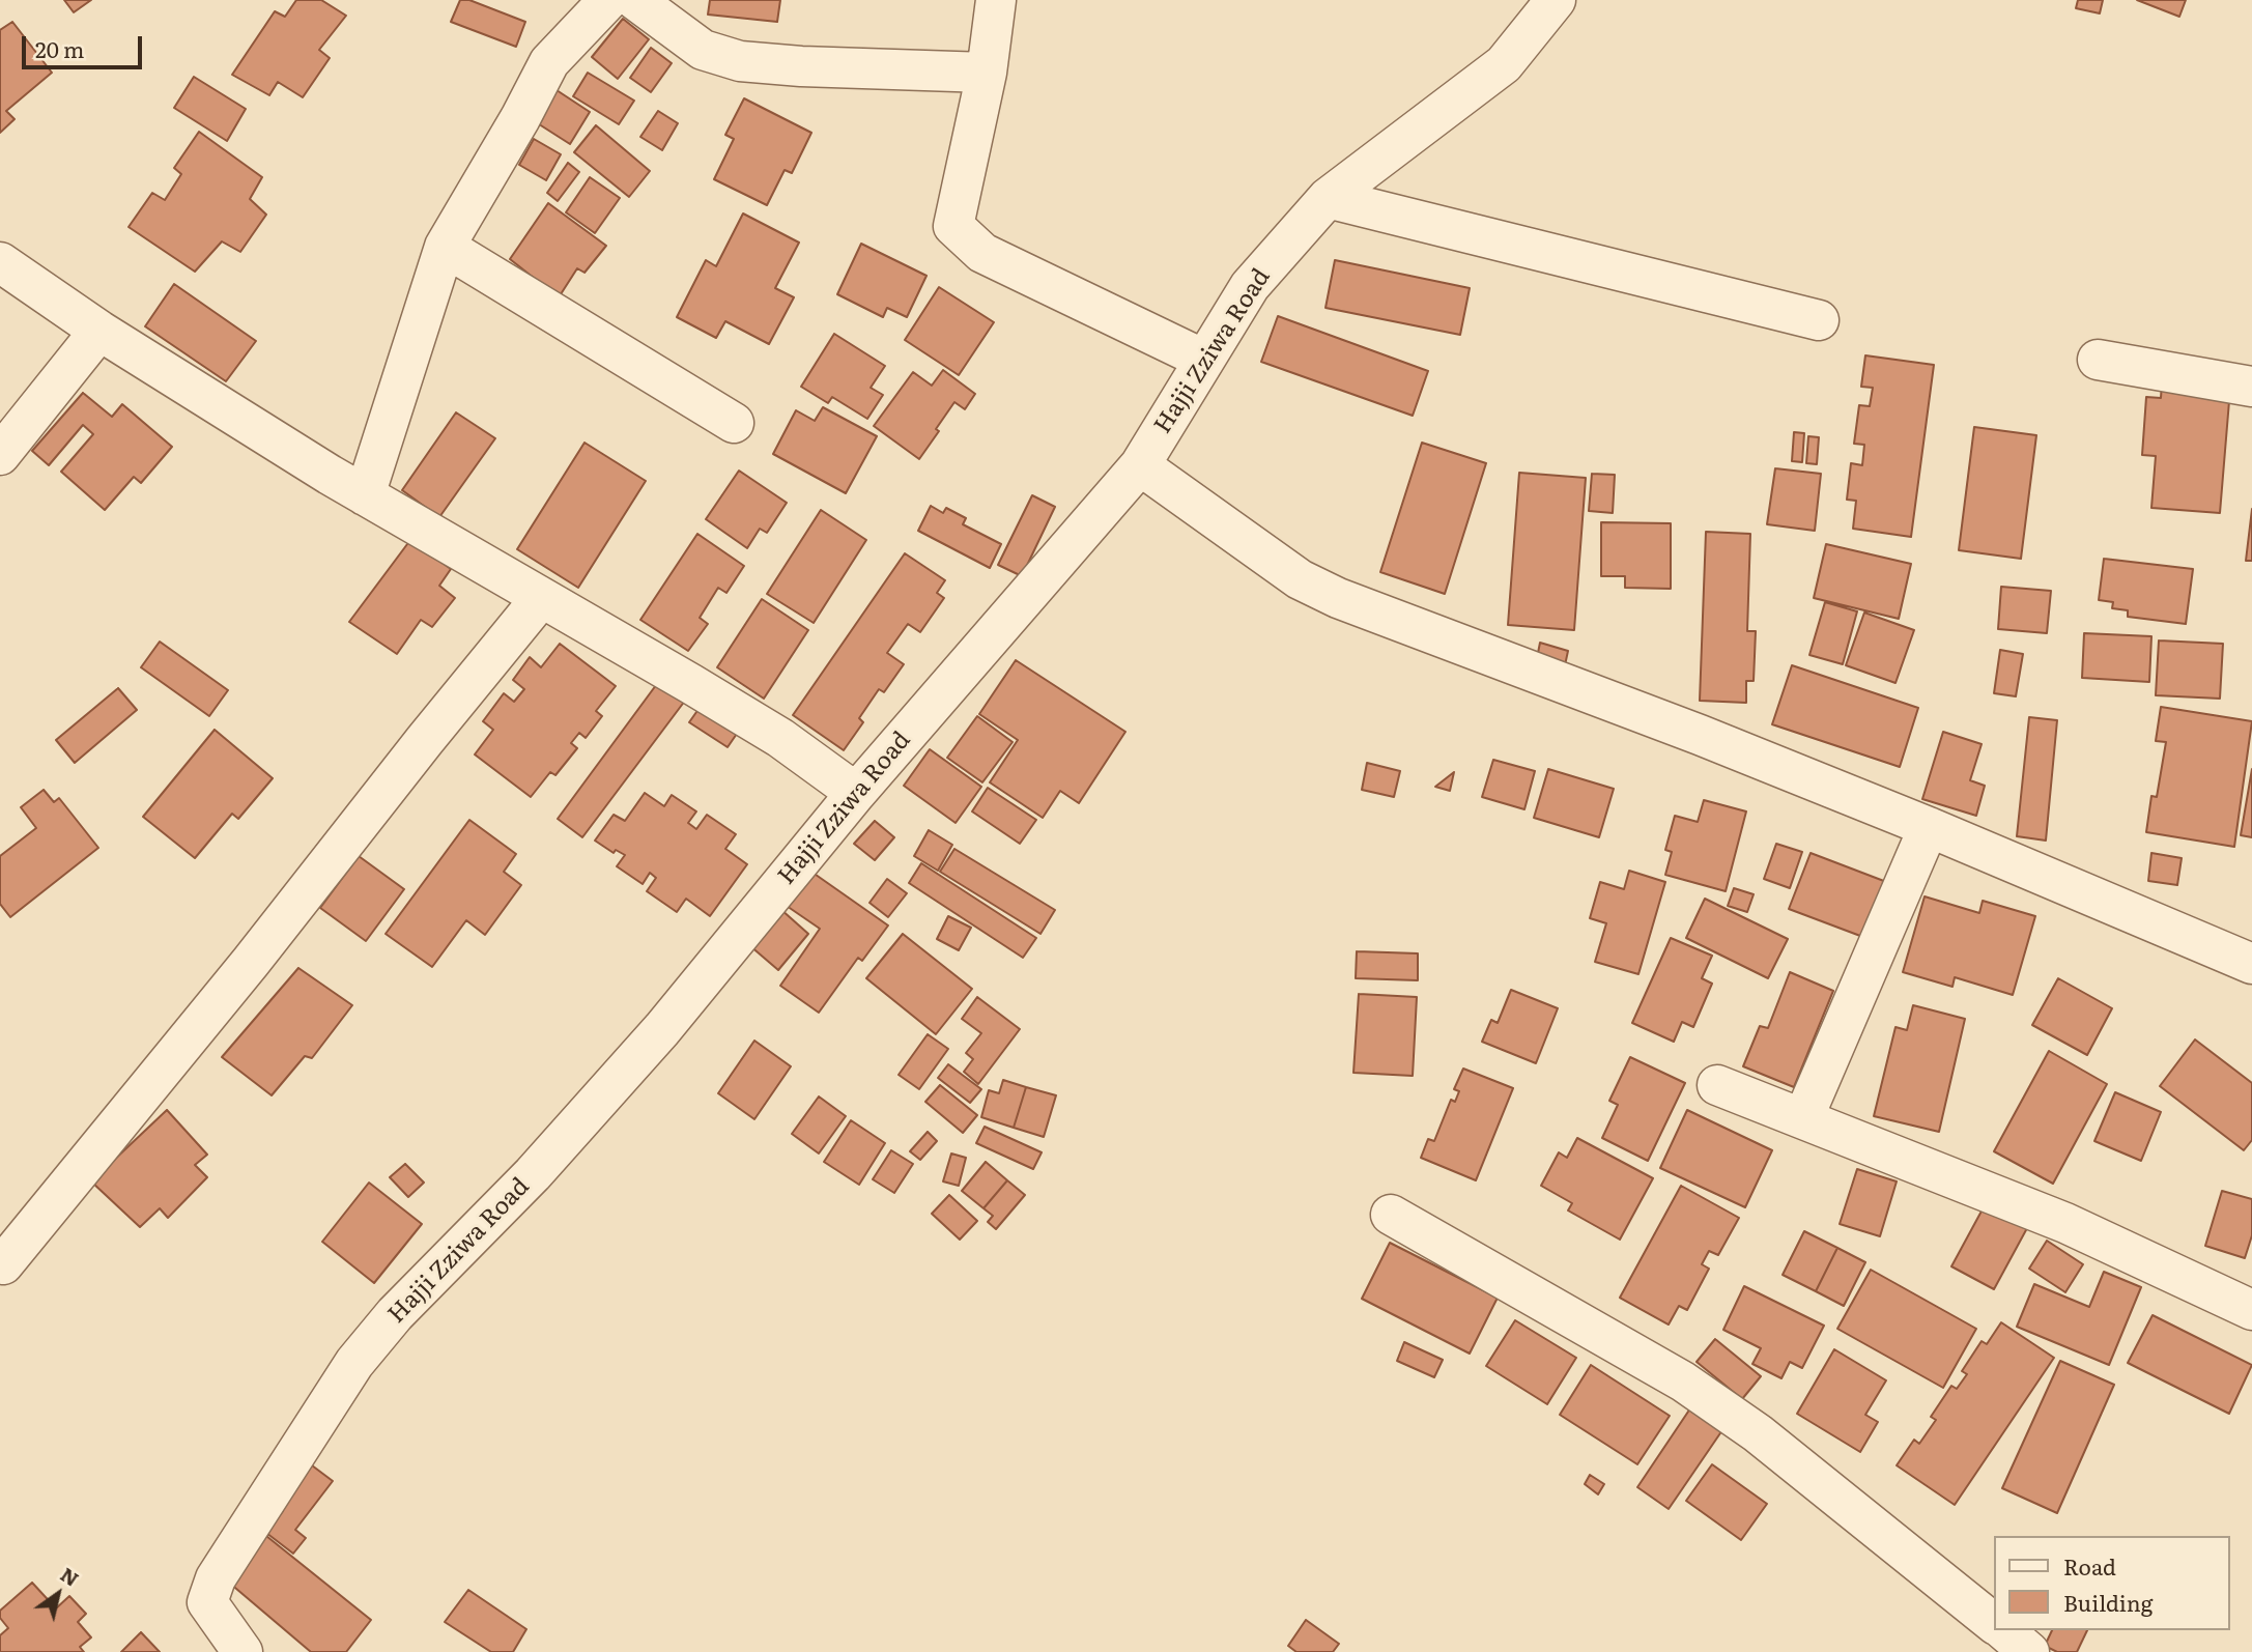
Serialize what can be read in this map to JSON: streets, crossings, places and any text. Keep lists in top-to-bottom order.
{
  "streets": {
    "street": ["Hajji Zziwa Road"]
  },
  "legend": ["Road", "Building"],
  "scale_bar": "20 m",
  "north": "top right"
}
